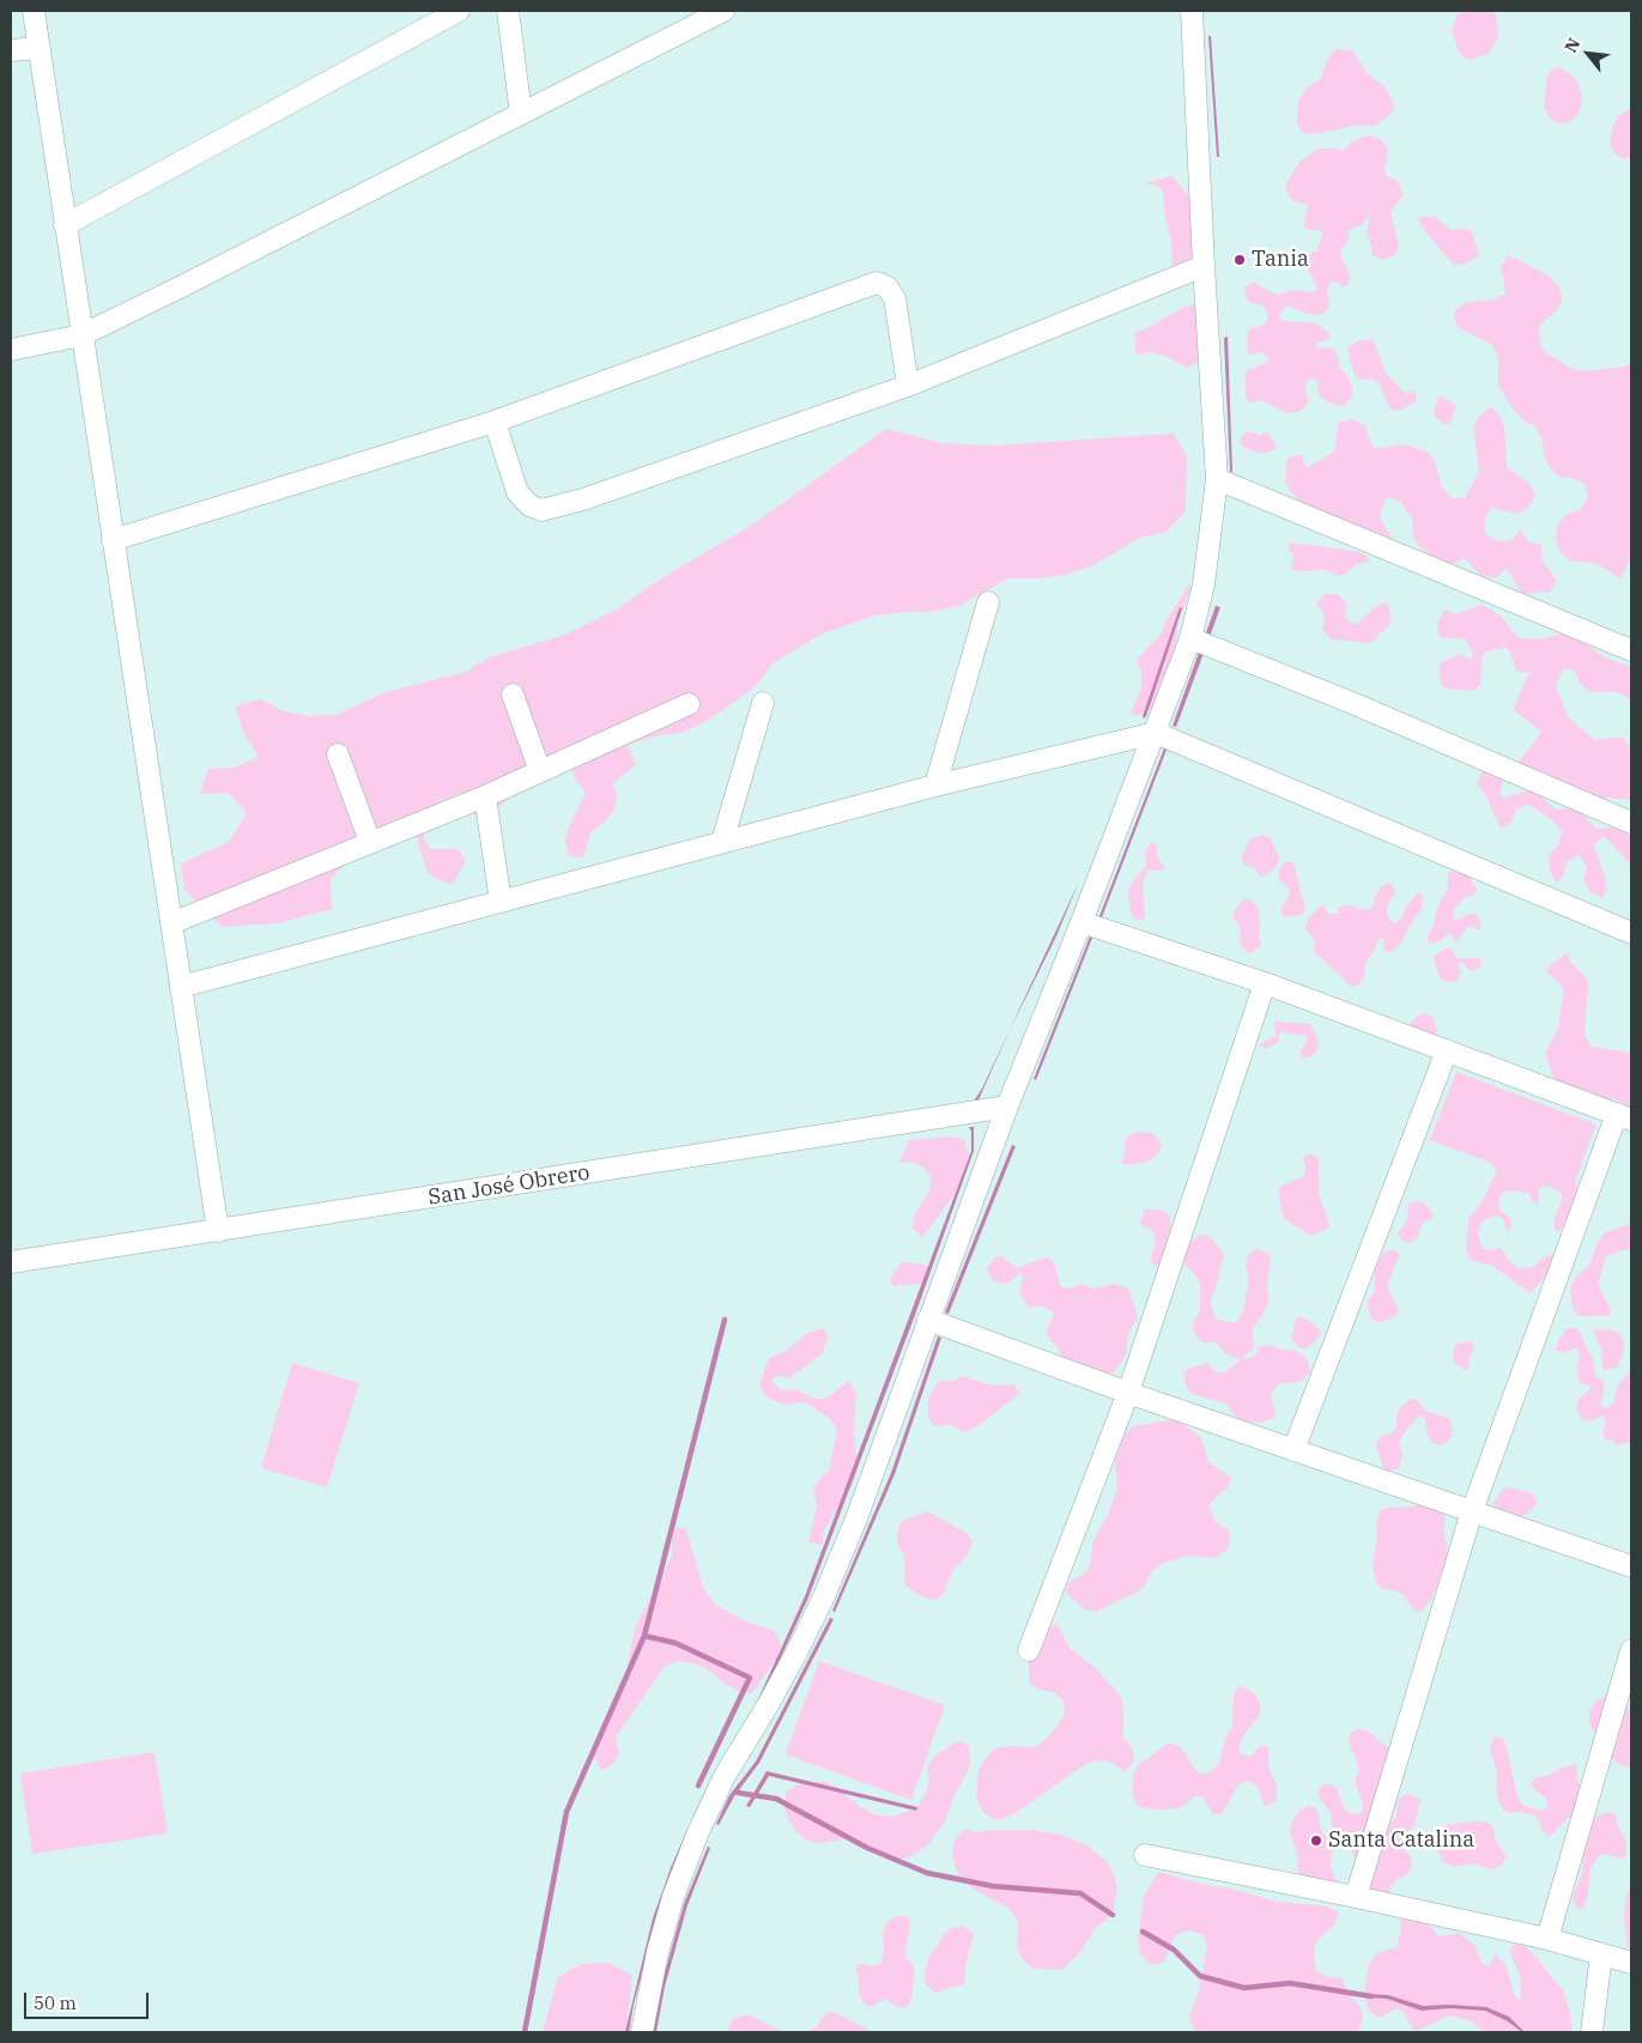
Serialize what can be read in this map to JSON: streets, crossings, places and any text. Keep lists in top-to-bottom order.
{
  "streets": {
    "street": ["San José Obrero"]
  },
  "places": ["Tania", "Santa Catalina"],
  "scale_bar": "50 m",
  "north": "top left"
}
